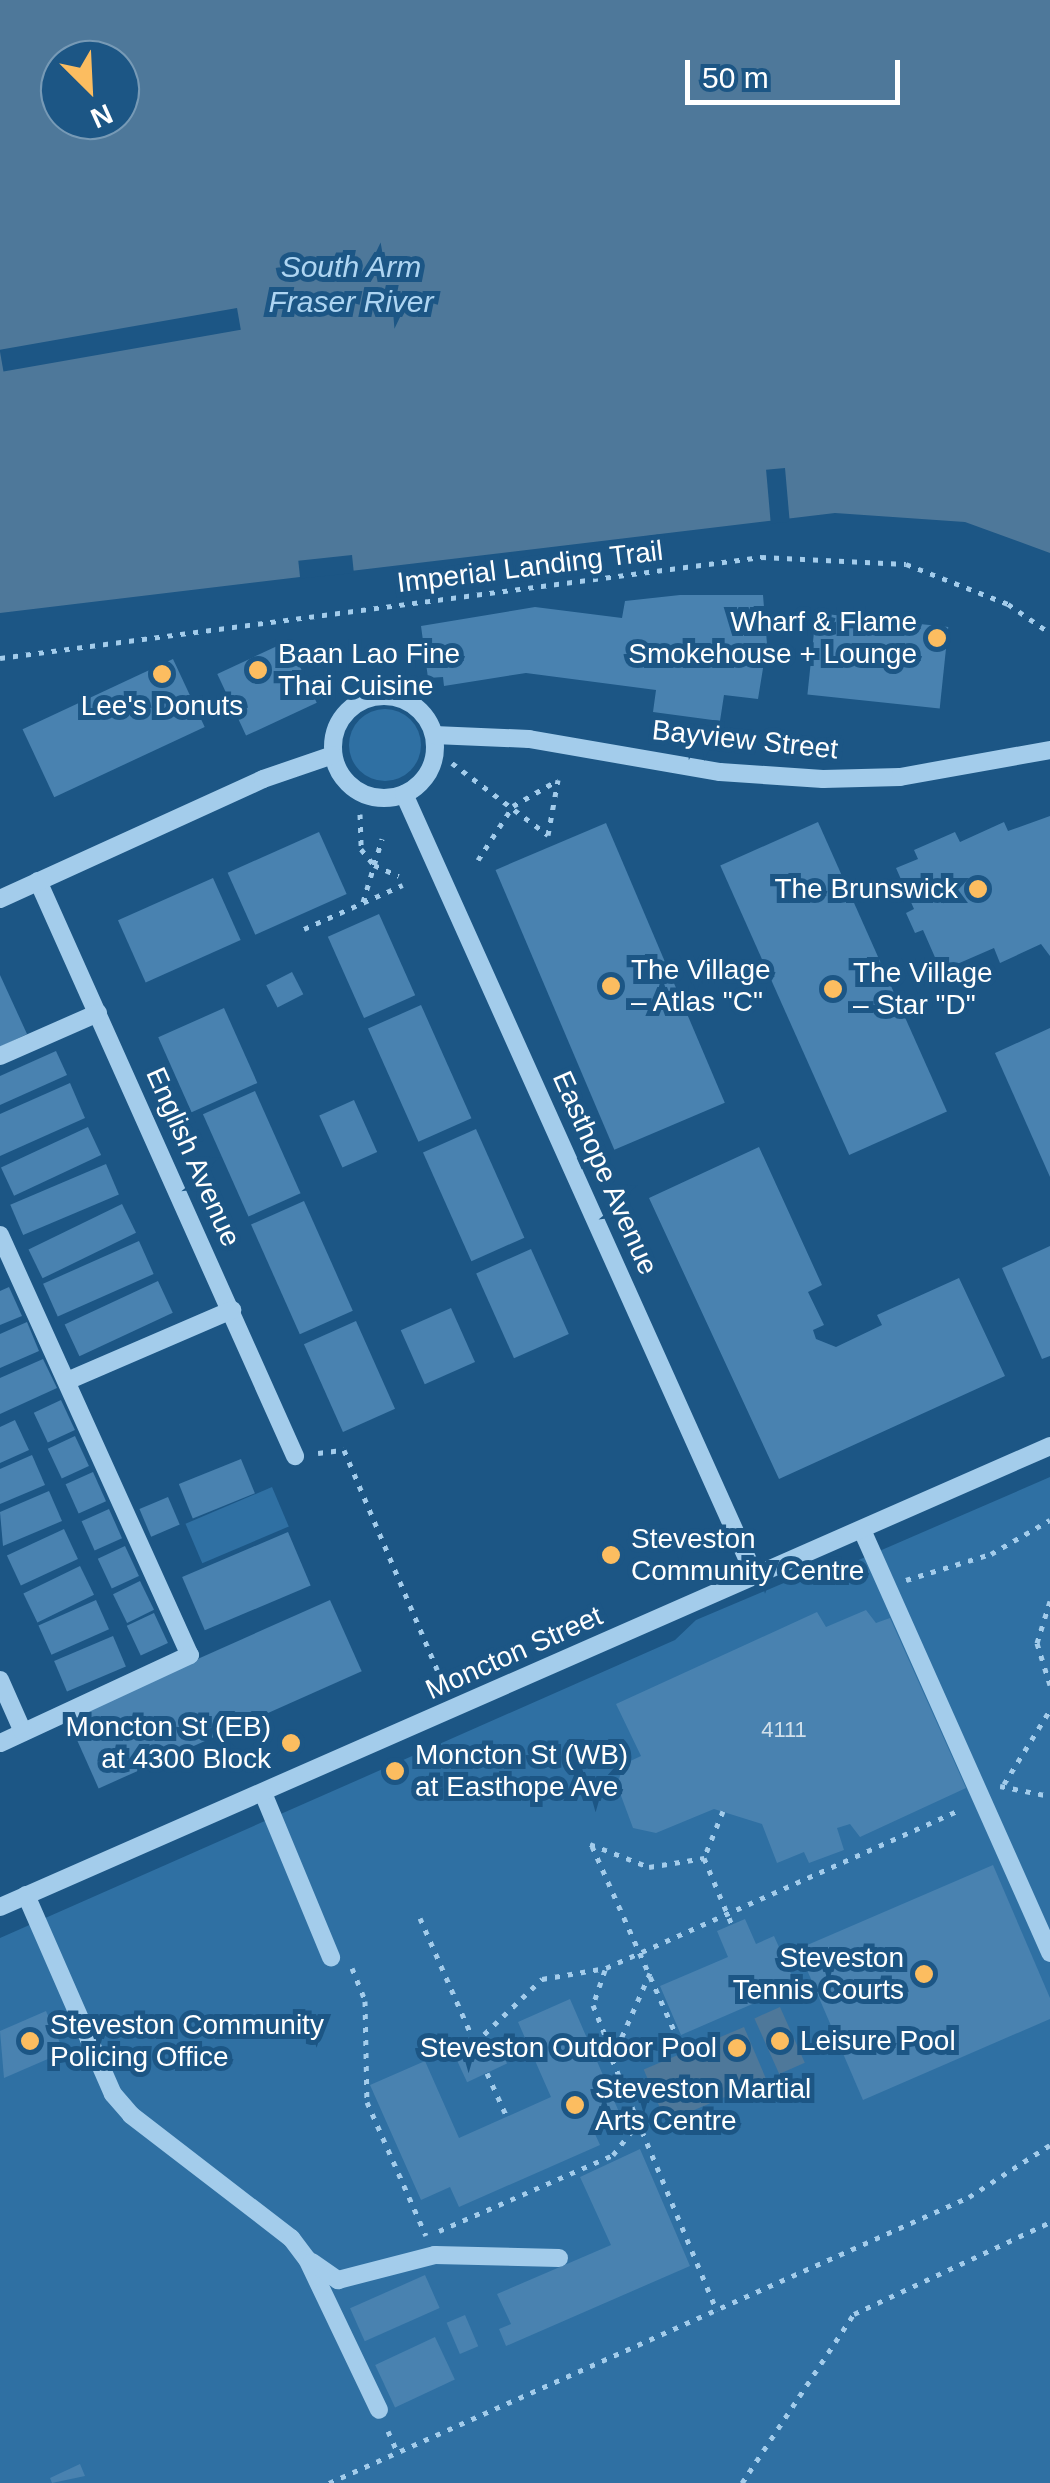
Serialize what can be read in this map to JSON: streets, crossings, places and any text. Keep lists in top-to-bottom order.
{
  "streets": {
    "street": [
      "Bayview Street",
      "English Avenue",
      "Easthope Avenue",
      "Moncton Street"
    ],
    "path": ["Imperial Landing Trail"]
  },
  "crossings": [
    ["Bayview Street", "Easthope Avenue"],
    ["Easthope Avenue", "Moncton Street"]
  ],
  "water": ["South Arm Fraser River"],
  "places": [
    "Wharf & Flame Smokehouse + Lounge",
    "Baan Lao Fine Thai Cuisine",
    "Lee's Donuts",
    "The Brunswick",
    "The Village – Atlas \"C\"",
    "The Village – Star \"D\"",
    "Steveston Community Centre",
    "Moncton St (EB) at 4300 Block",
    "Moncton St (WB) at Easthope Ave",
    "Steveston Tennis Courts",
    "Steveston Community Policing Office",
    "Leisure Pool",
    "Steveston Outdoor Pool",
    "Steveston Martial Arts Centre"
  ],
  "house_numbers": ["4111"],
  "scale_bar": "50 m",
  "north": "bottom right"
}
